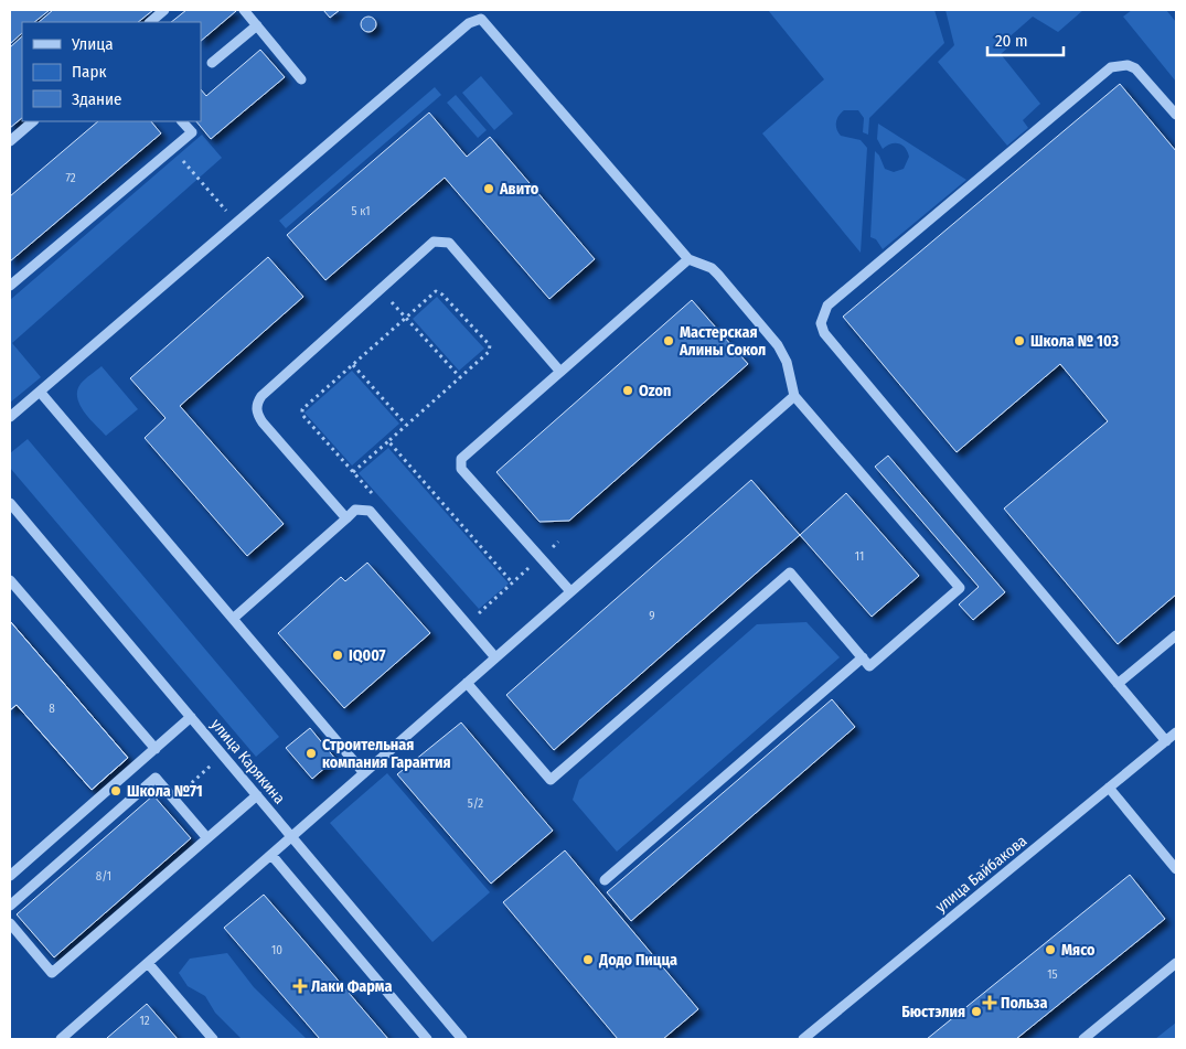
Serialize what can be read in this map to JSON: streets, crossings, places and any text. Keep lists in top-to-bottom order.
{
  "streets": {
    "street": ["улица Карякина", "улица Байбакова"]
  },
  "places": {
    "other": [
      "Авито",
      "Мастерская Алины Сокол",
      "Школа № 103",
      "Ozon",
      "IQ007",
      "Строительная компания Гарантия",
      "Школа №71",
      "Мясо",
      "Додо Пицца",
      "Бюстэлия"
    ],
    "health": ["Лаки Фарма", "Польза"]
  },
  "house_numbers": [
    "72",
    "5 к1",
    "11",
    "9",
    "8",
    "5/2",
    "8/1",
    "10",
    "15",
    "12"
  ],
  "legend": ["Улица", "Парк", "Здание"],
  "scale_bar": "20 m"
}
